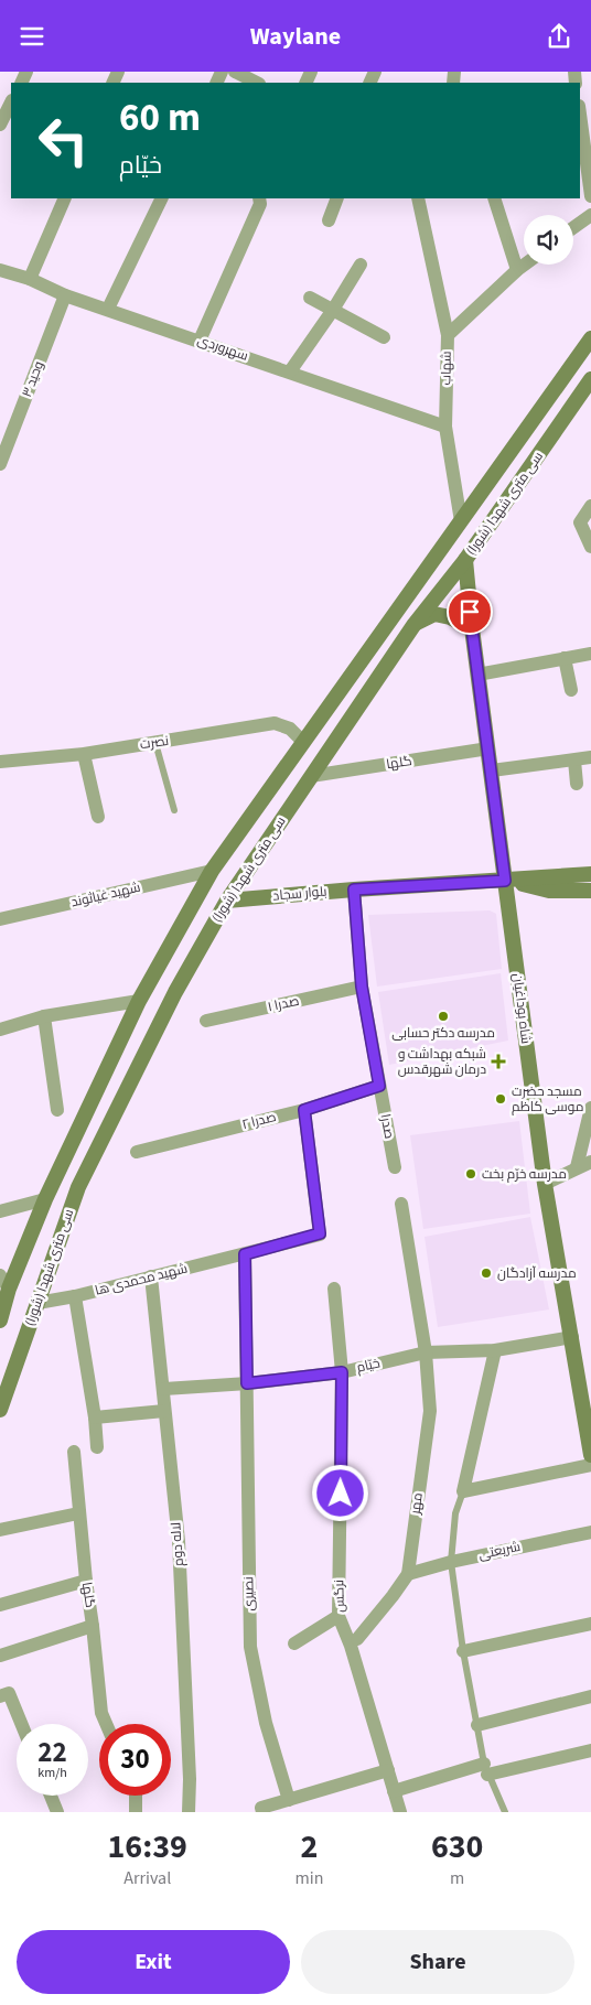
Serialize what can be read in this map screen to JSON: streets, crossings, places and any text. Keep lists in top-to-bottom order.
{
  "streets": {
    "main road": ["سی متری شهدا (شورا)", "بلوار سجاد", "شاه بوداغیان"],
    "street": [
      "سهروردی",
      "شهاب",
      "وحید ۳",
      "نصرت",
      "گلها",
      "شهید غیاثوند",
      "صدرا ۱",
      "صدرا ۲",
      "صدرا",
      "شهید محمدی ها",
      "خیّام",
      "مهر",
      "لاله دوم",
      "شریعتی",
      "نصیری",
      "نرگس"
    ]
  },
  "crossings": [
    ["سهروردی", "شهاب"],
    ["سهروردی", "وحید ۳"],
    ["شهاب", "سی متری شهدا (شورا)"],
    ["سی متری شهدا (شورا)", "نصرت"],
    ["سی متری شهدا (شورا)", "گلها"],
    ["سی متری شهدا (شورا)", "بلوار سجاد"],
    ["سی متری شهدا (شورا)", "شهید غیاثوند"],
    ["سی متری شهدا (شورا)", "شاه بوداغیان"],
    ["سی متری شهدا (شورا)", "شهید محمدی ها"],
    ["گلها", "شاه بوداغیان"],
    ["بلوار سجاد", "شاه بوداغیان"],
    ["بلوار سجاد", "صدرا"],
    ["صدرا ۱", "صدرا"],
    ["شاه بوداغیان", "خیّام"],
    ["صدرا ۲", "صدرا"],
    ["صدرا ۲", "شهید محمدی ها"],
    ["شهید محمدی ها", "لاله دوم"],
    ["شهید محمدی ها", "نصیری"],
    ["خیّام", "مهر"],
    ["خیّام", "لاله دوم"],
    ["خیّام", "نصیری"],
    ["خیّام", "نرگس"],
    ["مهر", "شریعتی"]
  ],
  "places": {
    "other": [
      "مدرسه دکتر حسابی",
      "مسجد حضرت موسی کاظم",
      "مدرسه خرّم بخت",
      "مدرسه آزادگان"
    ],
    "health": ["شبکه بهداشت و درمان شهرقدس"]
  },
  "page": {
    "header": "Waylane",
    "turn": ["60 m", "خیّام"],
    "speed": "22 km/h",
    "limit": "30",
    "eta": [
      "16:39",
      "Arrival",
      "2",
      "min",
      "630",
      "m"
    ],
    "buttons": ["Exit", "Share"]
  }
}
